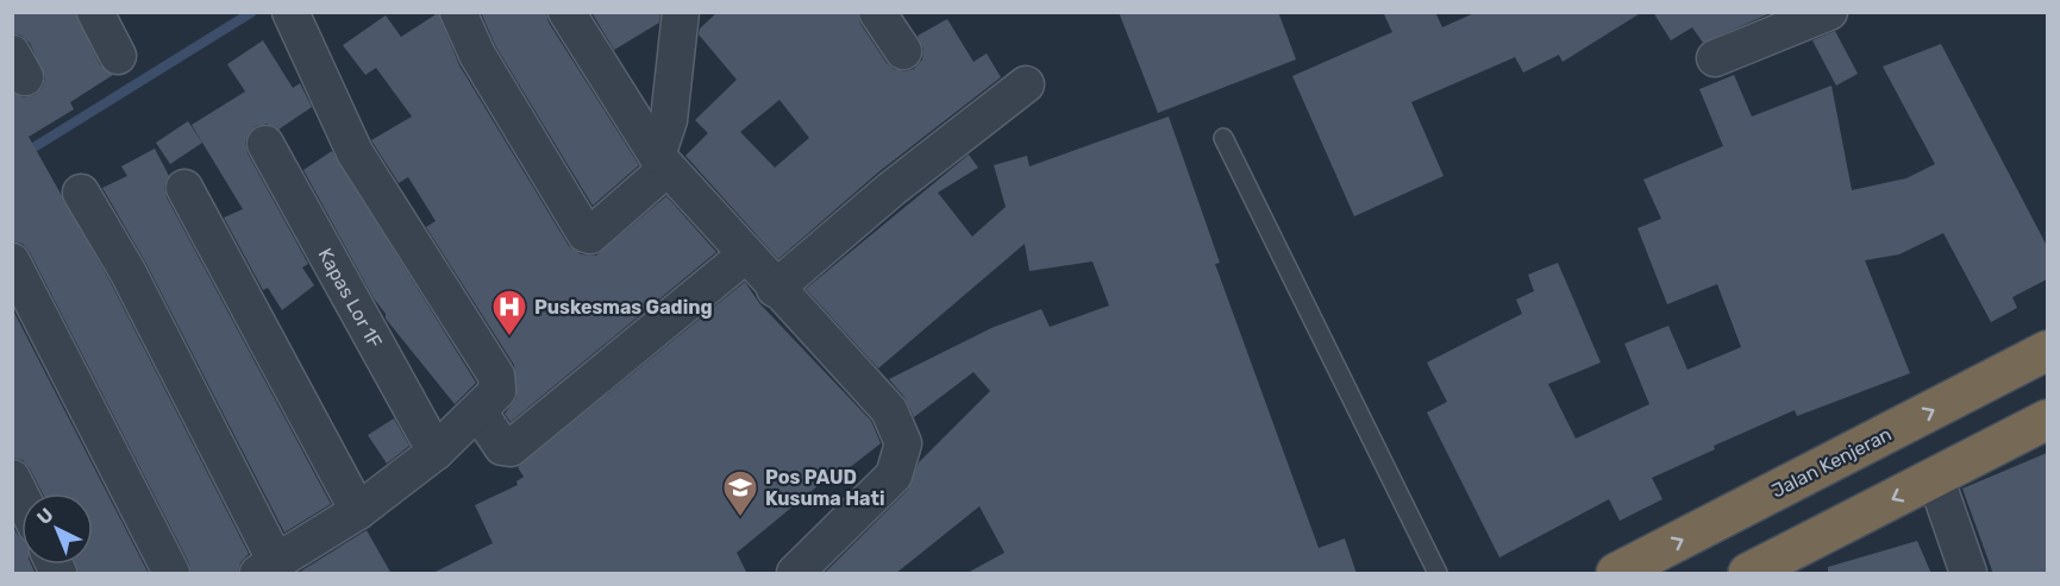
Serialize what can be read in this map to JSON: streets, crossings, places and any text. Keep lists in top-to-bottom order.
{
  "streets": {
    "highway": ["Jalan Kenjeran"],
    "street": ["Kapas Lor 1F"]
  },
  "places": {
    "hospital": ["Puskesmas Gading"],
    "school or university": ["Pos PAUD Kusuma Hati"]
  },
  "north": "top left"
}
